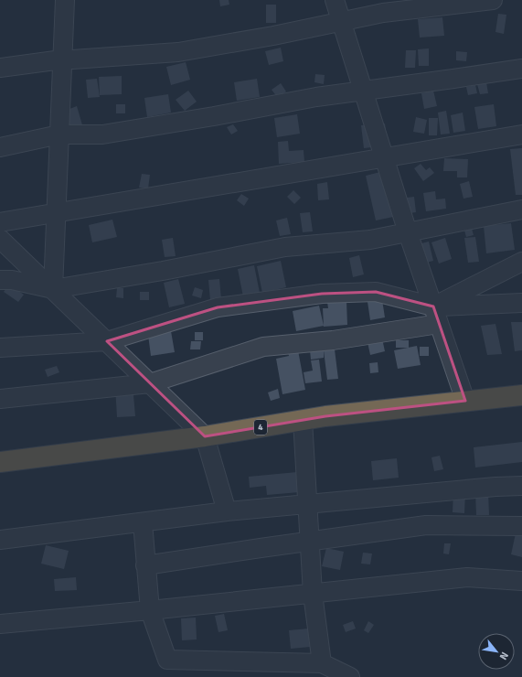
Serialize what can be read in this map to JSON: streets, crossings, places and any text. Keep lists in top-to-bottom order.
{
  "streets": {
    "highway": ["4"]
  },
  "north": "bottom right"
}
